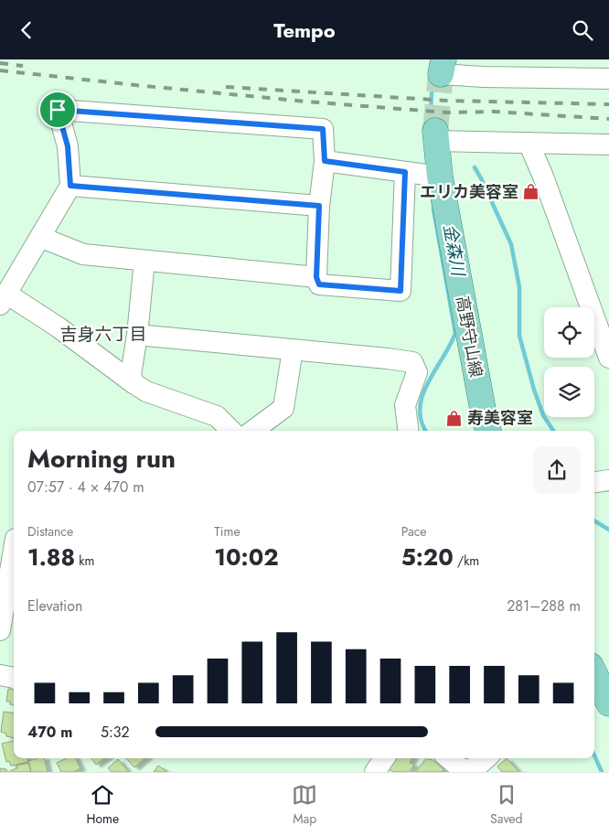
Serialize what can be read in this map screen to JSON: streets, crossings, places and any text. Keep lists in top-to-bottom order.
{
  "streets": {
    "main road": ["高野守山線"]
  },
  "districts": ["吉身六丁目"],
  "water": ["金森川"],
  "places": {
    "shop": ["エリカ美容室", "寿美容室"]
  },
  "page": {
    "header": "Tempo",
    "heading": ["Morning run", "07:57 · 4 × 470 m"],
    "stats": [
      ["Distance", "1.88 km"],
      ["Time", "10:02"],
      ["Pace", "5:20 /km"]
    ],
    "chart": ["Elevation", "281–288 m"],
    "list": [
      {
        "name": "470 m",
        "note": "5:32"
      }
    ],
    "tabs": ["Home", "Map", "Saved"]
  }
}
